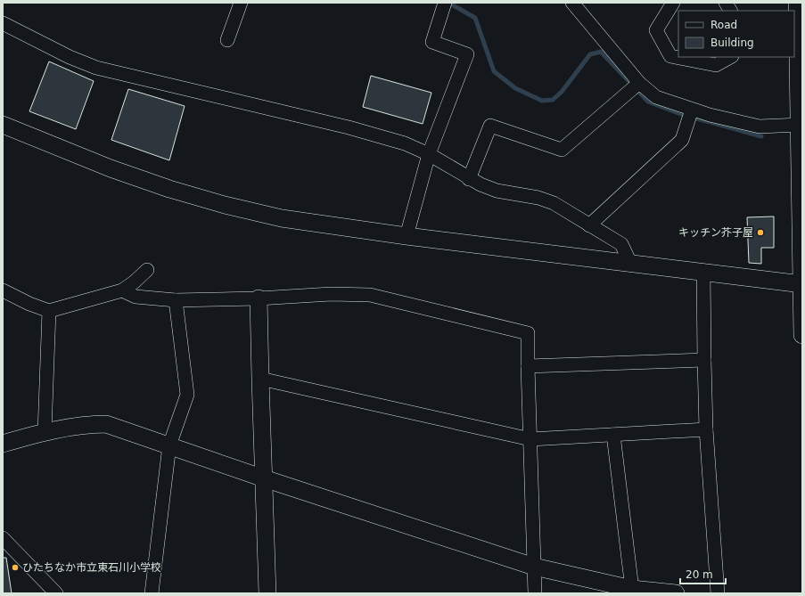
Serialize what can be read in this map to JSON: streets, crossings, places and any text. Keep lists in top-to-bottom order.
{
  "places": ["キッチン芥子屋", "ひたちなか市立東石川小学校"],
  "legend": ["Road", "Building"],
  "scale_bar": "20 m"
}
